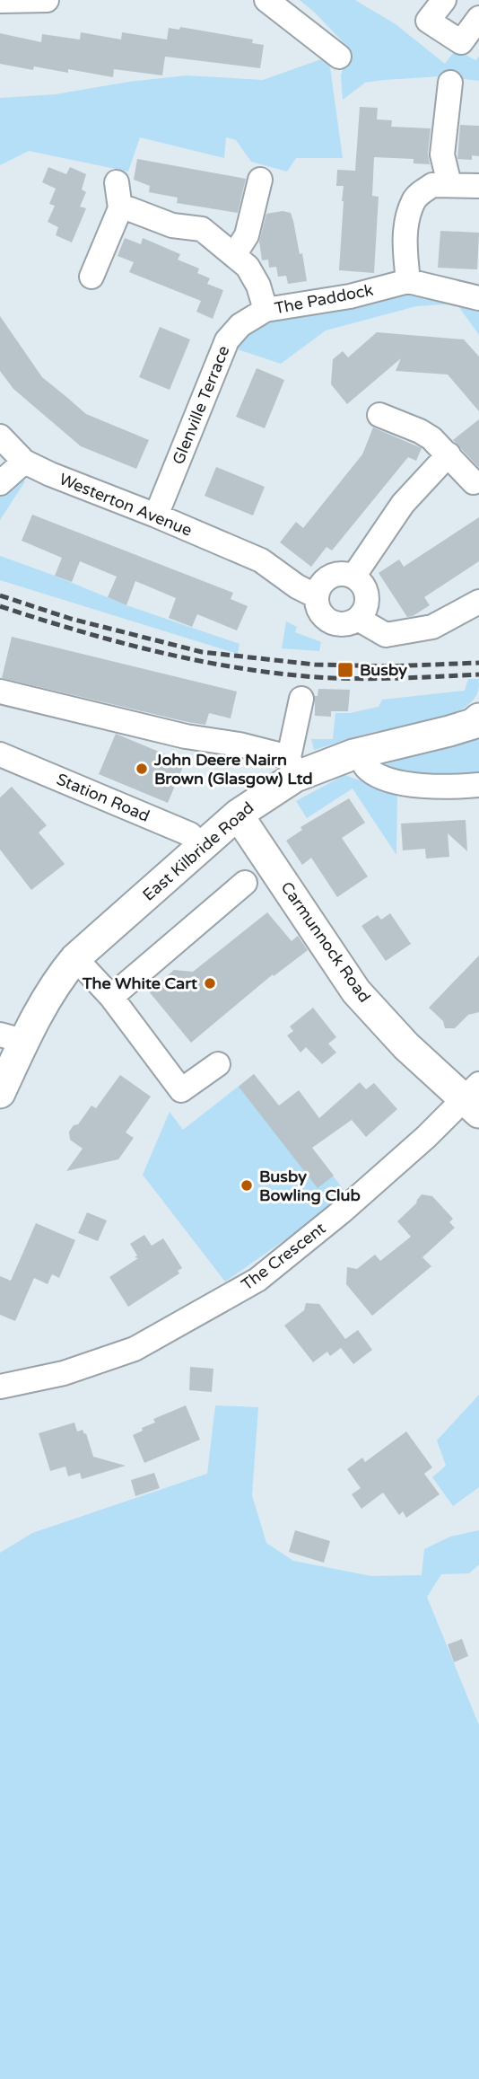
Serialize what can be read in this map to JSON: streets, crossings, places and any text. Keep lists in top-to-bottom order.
{
  "streets": {
    "main road": ["East Kilbride Road", "Carmunnock Road"],
    "street": [
      "The Paddock",
      "Glenville Terrace",
      "Westerton Avenue",
      "Station Road",
      "The Crescent"
    ]
  },
  "crossings": [
    ["The Paddock", "Glenville Terrace"],
    ["Glenville Terrace", "Westerton Avenue"],
    ["Station Road", "East Kilbride Road"],
    ["East Kilbride Road", "Carmunnock Road"],
    ["Carmunnock Road", "The Crescent"]
  ],
  "places": {
    "transit": ["Busby"],
    "other": ["John Deere Nairn Brown (Glasgow) Ltd", "The White Cart", "Busby Bowling Club"]
  }
}
